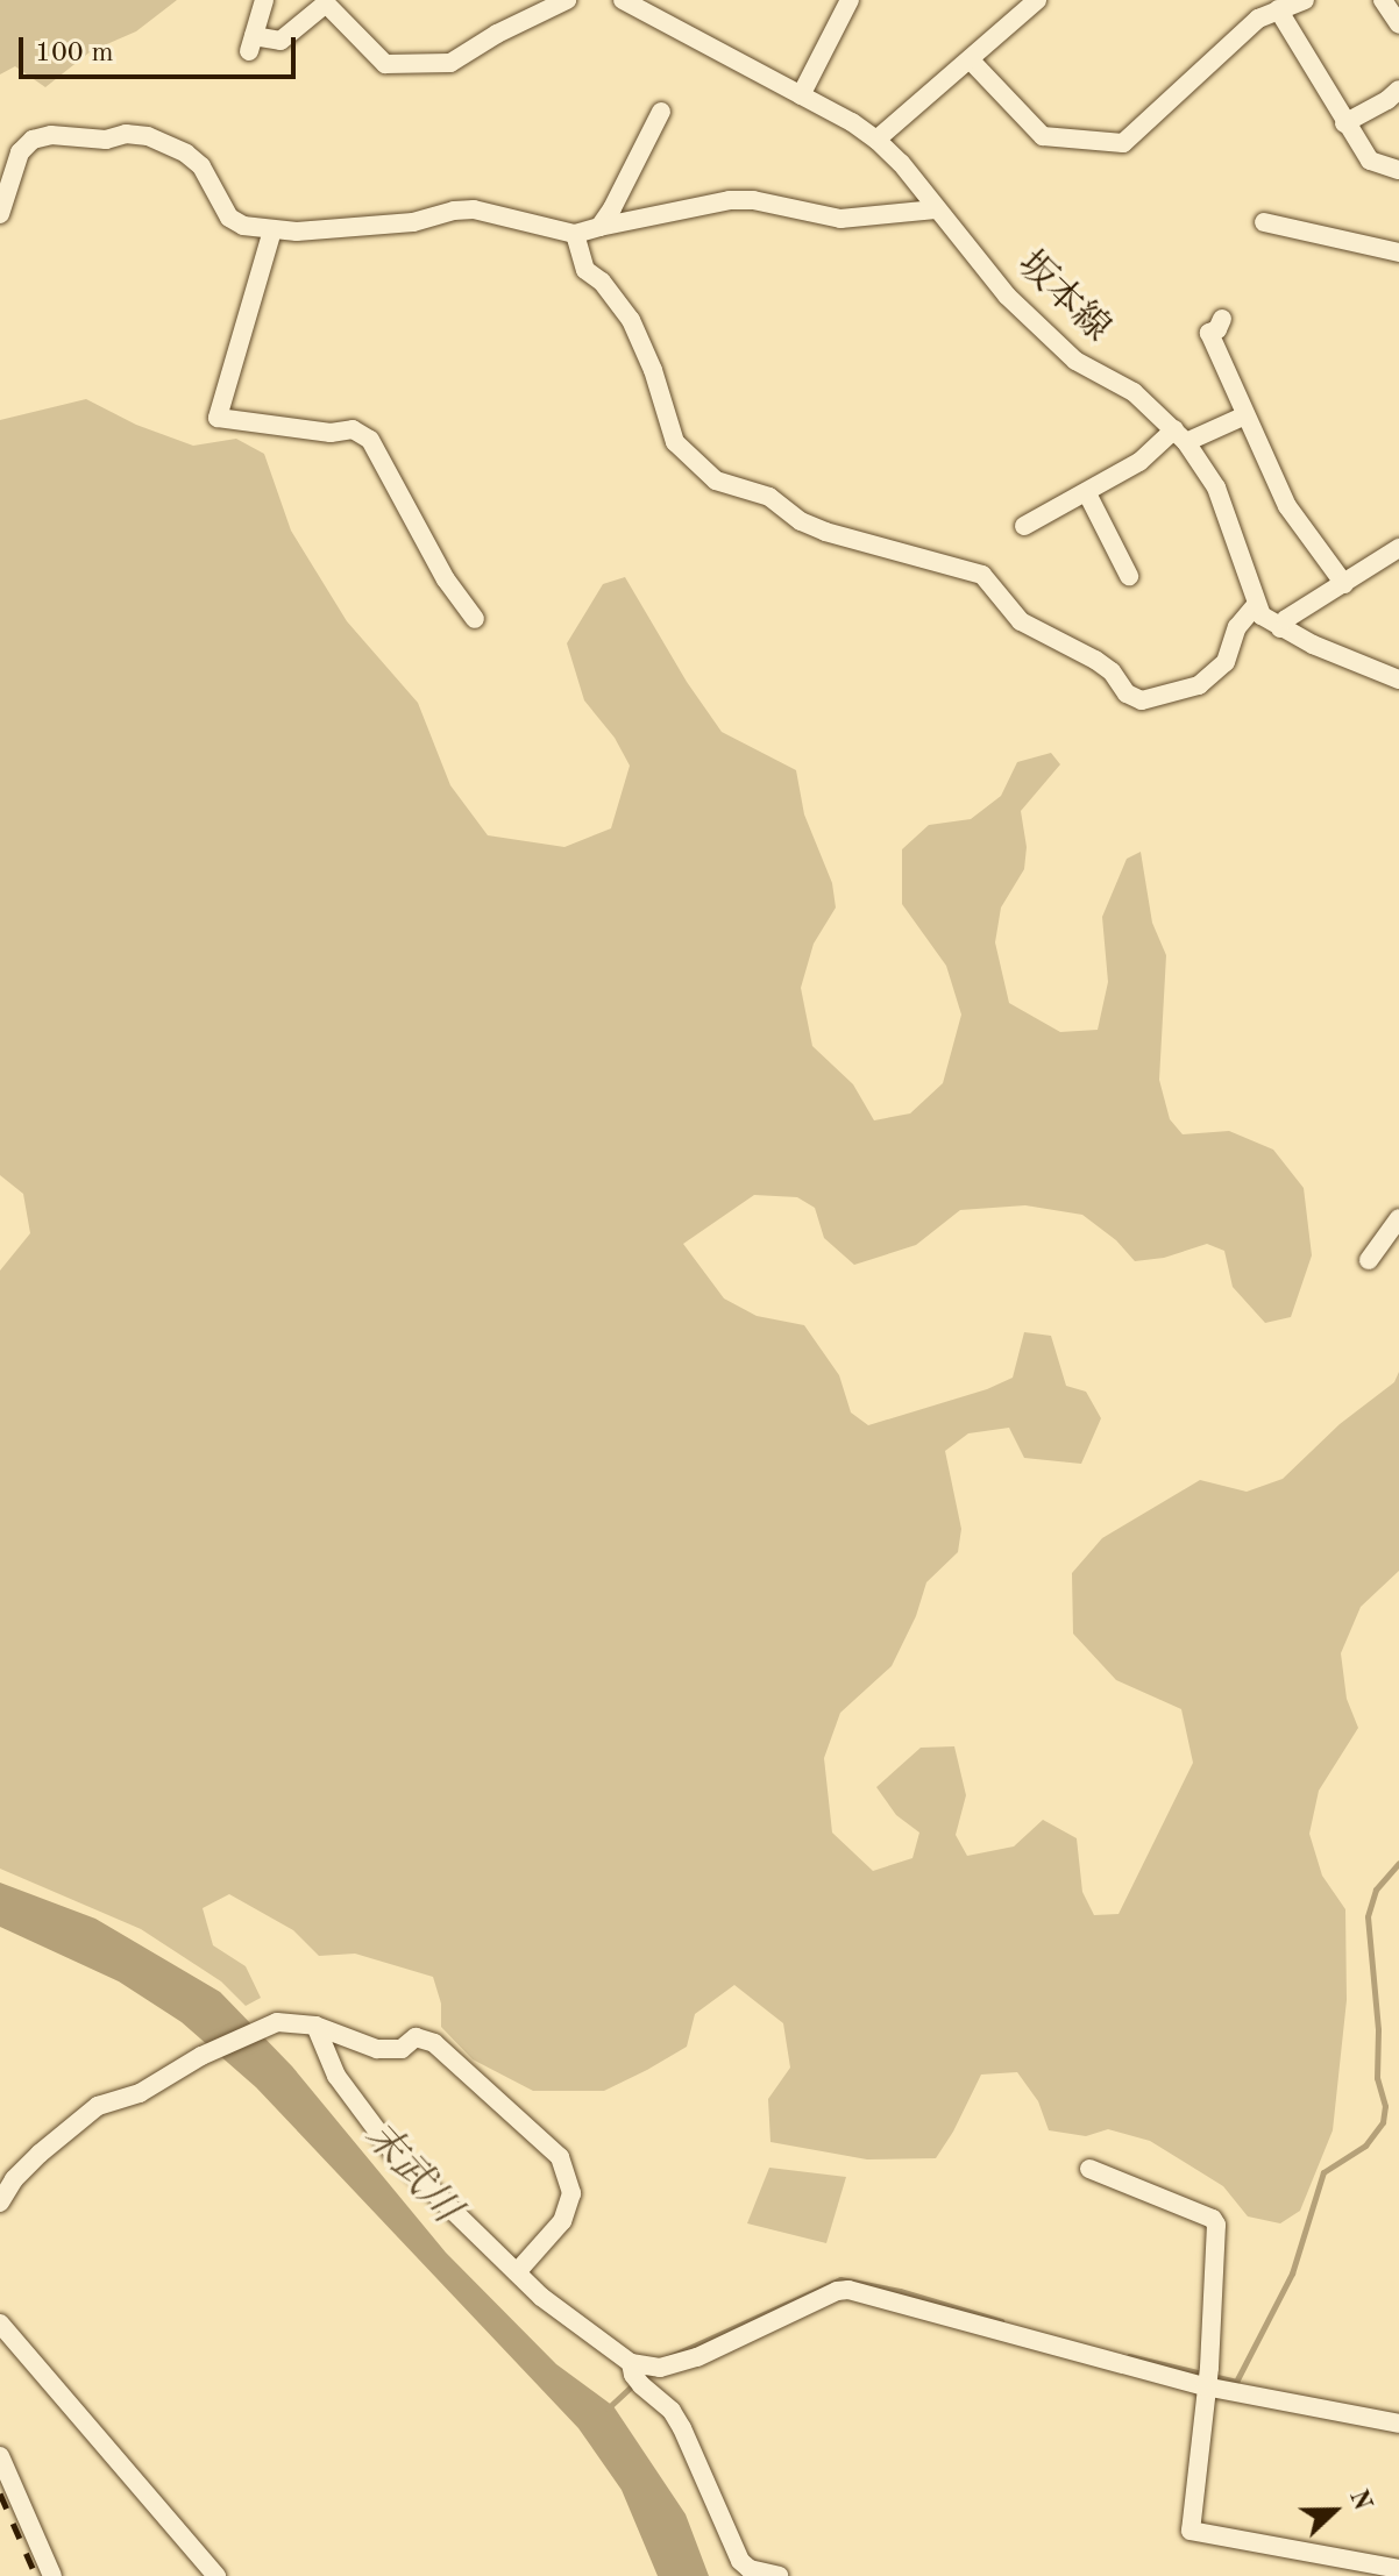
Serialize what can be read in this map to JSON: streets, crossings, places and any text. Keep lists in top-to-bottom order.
{
  "streets": {
    "street": ["坂本線"]
  },
  "water": ["末武川"],
  "scale_bar": "100 m",
  "north": "right"
}
